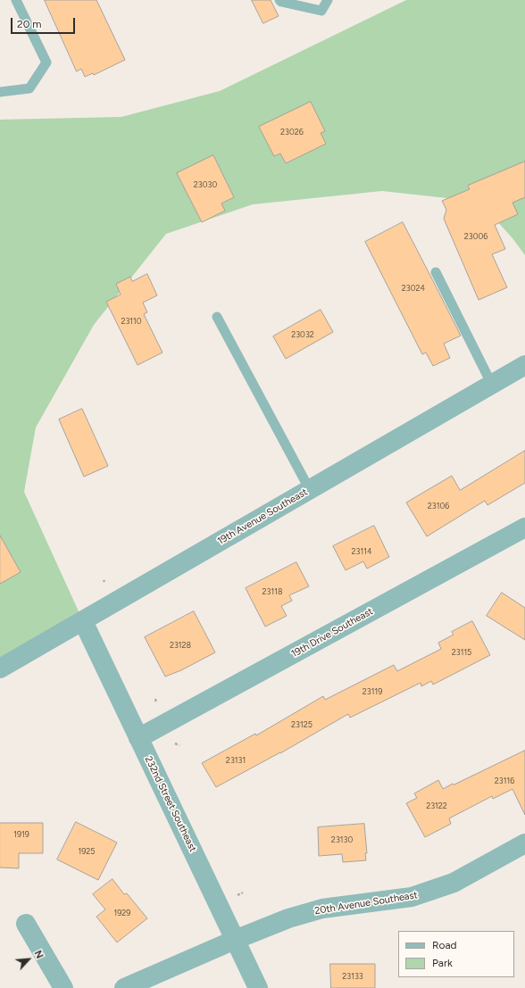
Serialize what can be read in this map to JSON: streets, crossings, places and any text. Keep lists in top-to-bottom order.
{
  "streets": {
    "street": [
      "19th Avenue Southeast",
      "19th Drive Southeast",
      "232nd Street Southeast",
      "20th Avenue Southeast"
    ]
  },
  "crossings": [
    ["19th Avenue Southeast", "232nd Street Southeast"],
    ["19th Drive Southeast", "232nd Street Southeast"],
    ["232nd Street Southeast", "20th Avenue Southeast"]
  ],
  "house_numbers": [
    "23026",
    "23030",
    "23006",
    "23024",
    "23110",
    "23032",
    "23106",
    "23114",
    "23118",
    "23128",
    "23115",
    "23119",
    "23125",
    "23131",
    "23116",
    "23122",
    "1919",
    "23130",
    "1925",
    "1929",
    "23133"
  ],
  "legend": ["Road", "Park"],
  "scale_bar": "20 m",
  "north": "top right"
}
